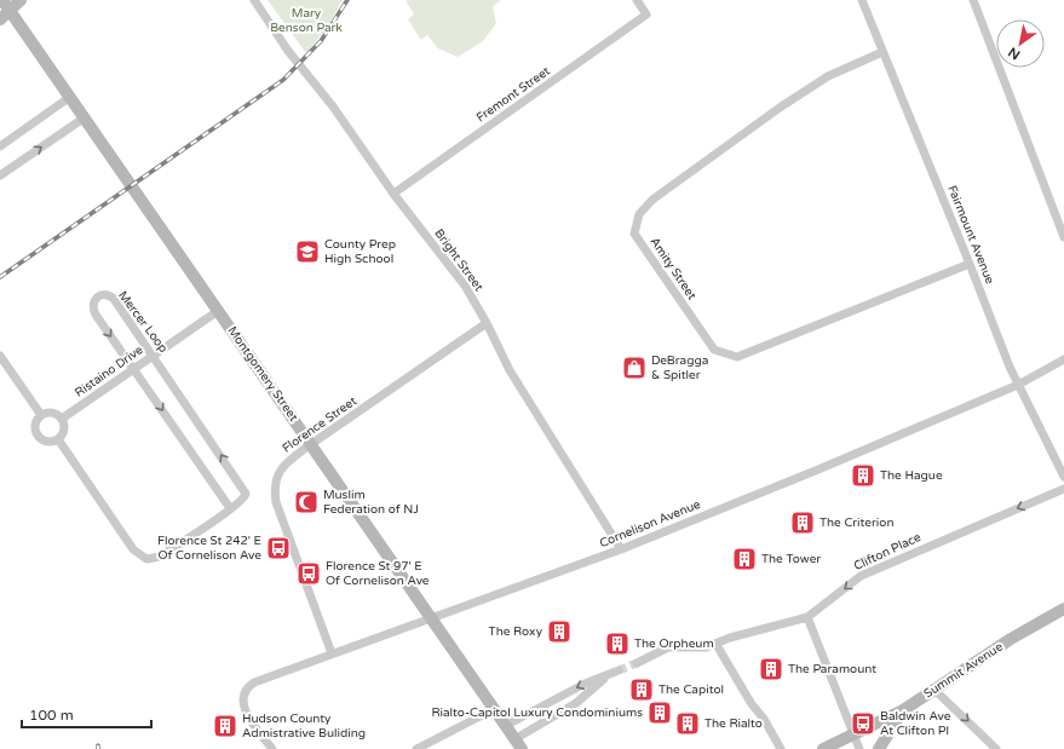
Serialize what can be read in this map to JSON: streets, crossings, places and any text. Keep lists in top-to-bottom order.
{
  "streets": {
    "main road": ["Montgomery Street", "Summit Avenue"],
    "street": [
      "Fremont Street",
      "Fairmount Avenue",
      "Bright Street",
      "Amity Street",
      "Mercer Loop",
      "Ristaino Drive",
      "Florence Street",
      "Cornelison Avenue",
      "Clifton Place"
    ]
  },
  "crossings": [
    ["Fremont Street", "Bright Street"],
    ["Fairmount Avenue", "Amity Street"],
    ["Fairmount Avenue", "Cornelison Avenue"],
    ["Bright Street", "Florence Street"],
    ["Bright Street", "Cornelison Avenue"],
    ["Mercer Loop", "Ristaino Drive"],
    ["Ristaino Drive", "Montgomery Street"],
    ["Montgomery Street", "Florence Street"],
    ["Florence Street", "Cornelison Avenue"]
  ],
  "one_way": ["Clifton Place"],
  "parks": ["Mary Benson Park"],
  "places": {
    "school or university": ["County Prep High School"],
    "shop": ["DeBragga & Spitler"],
    "building": [
      "The Hague",
      "The Criterion",
      "The Tower",
      "The Roxy",
      "The Orpheum",
      "The Paramount",
      "The Capitol",
      "Rialto-Capitol Luxury Condominiums",
      "The Rialto",
      "Hudson County Admistrative Buliding"
    ],
    "mosque": ["Muslim Federation of NJ"],
    "bus stop": ["Florence St 242' E Of Cornelison Ave", "Florence St 97' E Of Cornelison Ave", "Baldwin Ave At Clifton Pl"]
  },
  "scale_bar": "100 m",
  "north": "bottom left"
}
